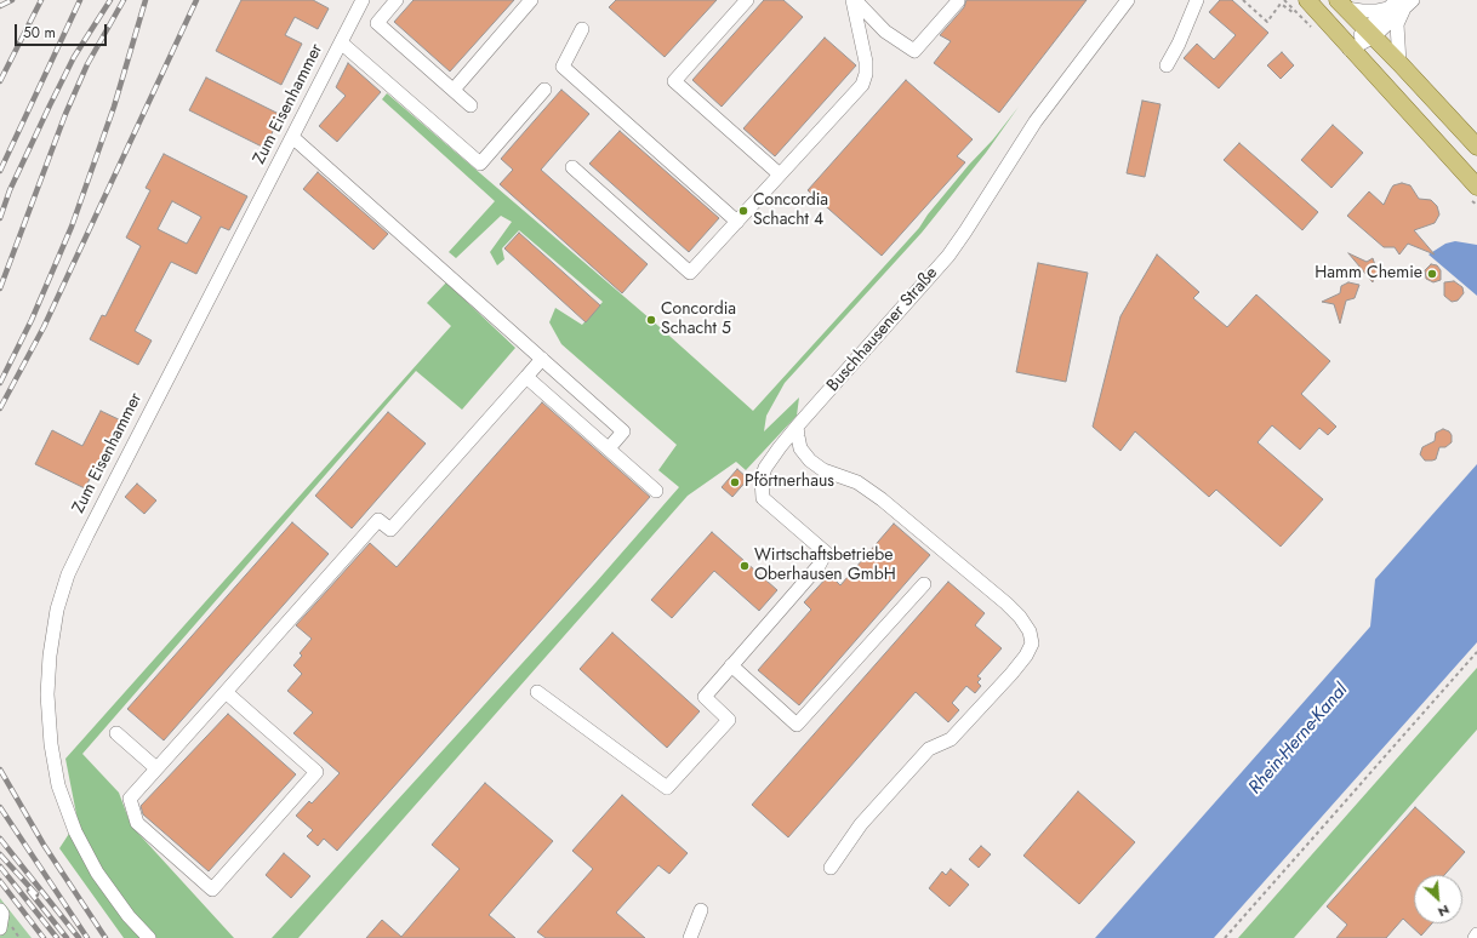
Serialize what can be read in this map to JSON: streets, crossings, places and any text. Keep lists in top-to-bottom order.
{
  "streets": {
    "street": ["Zum Eisenhammer", "Buschhausener Straße"]
  },
  "water": ["Rhein-Herne-Kanal"],
  "places": [
    "Concordia Schacht 4",
    "Hamm Chemie",
    "Concordia Schacht 5",
    "Pförtnerhaus",
    "Wirtschaftsbetriebe Oberhausen GmbH"
  ],
  "scale_bar": "50 m",
  "north": "bottom right"
}
